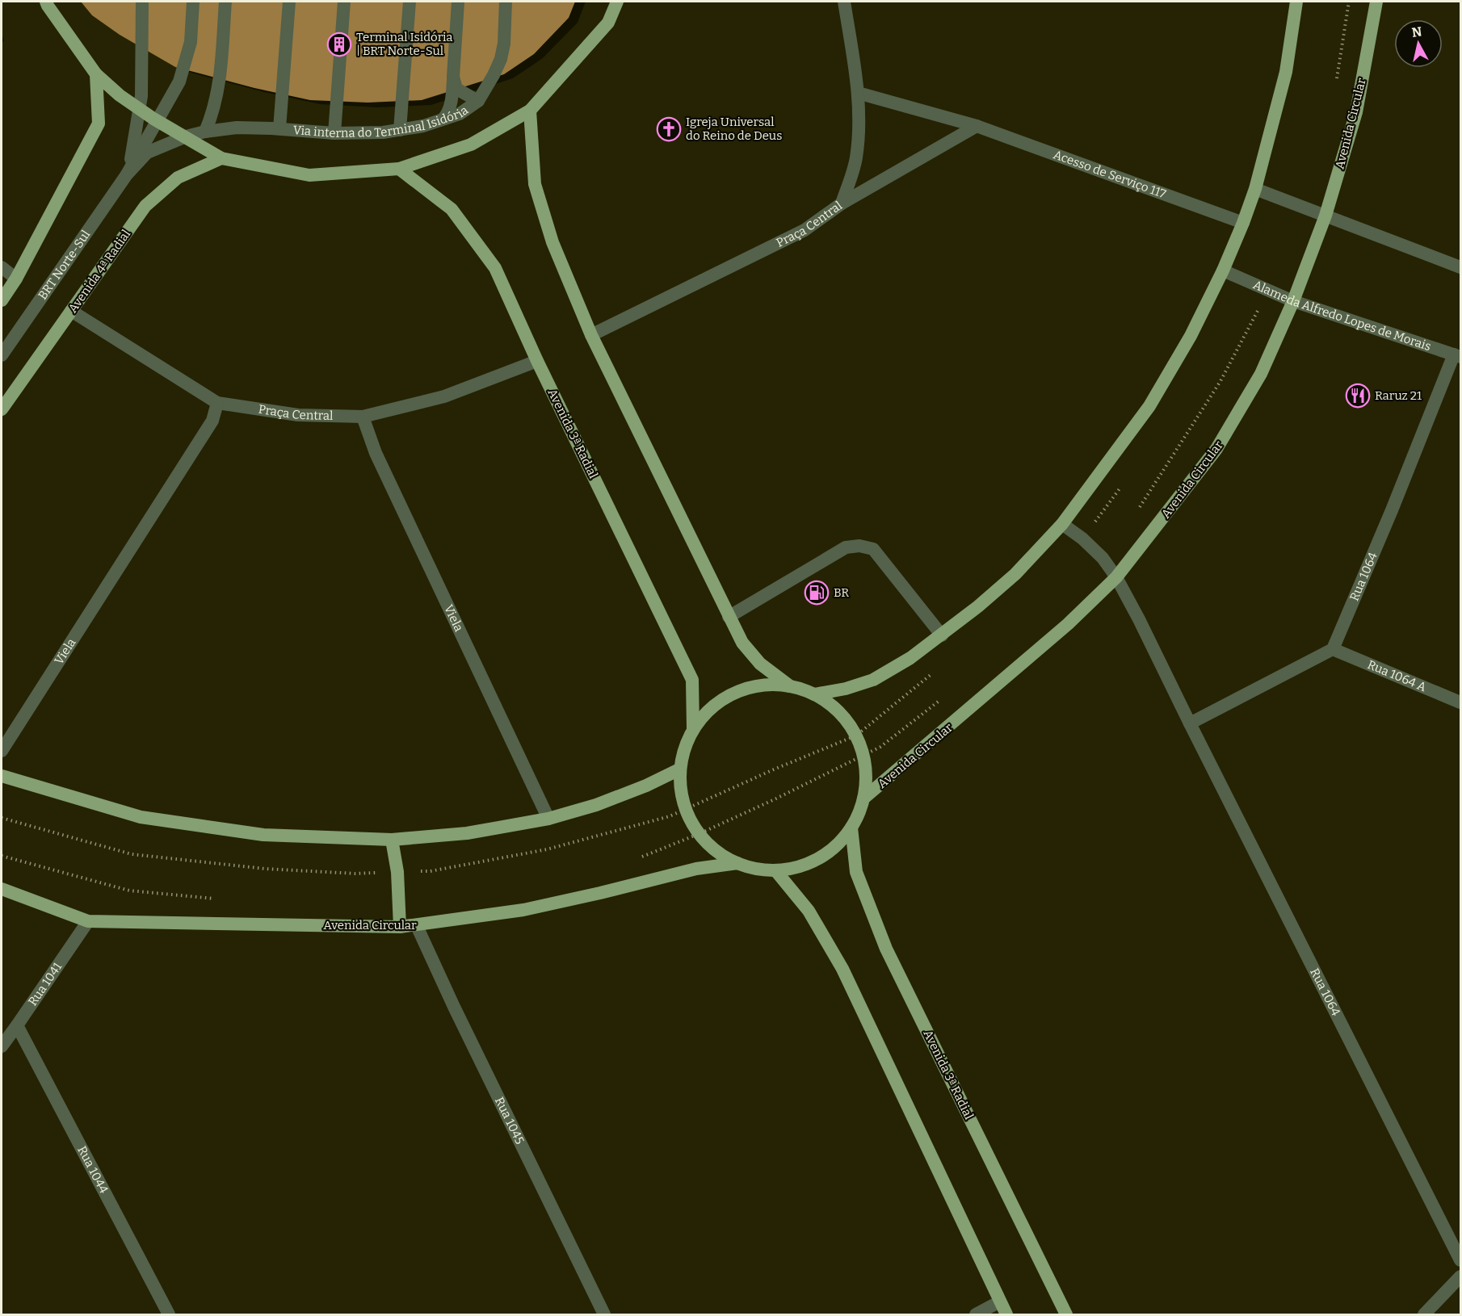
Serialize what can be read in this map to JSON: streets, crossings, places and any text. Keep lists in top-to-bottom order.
{
  "streets": {
    "main road": ["Avenida Circular", "Avenida 4ª Radial", "Avenida 3ª Radial"],
    "street": [
      "Via interna do Terminal Isidória",
      "Acesso de Serviço 117",
      "Praça Central",
      "BRT Norte-Sul",
      "Alameda Alfredo Lopes de Morais",
      "Rua 1064",
      "Viela",
      "Rua 1064 A",
      "Rua 1041",
      "Rua 1045",
      "Rua 1044"
    ]
  },
  "crossings": [
    ["Via interna do Terminal Isidória", "BRT Norte-Sul"],
    ["Avenida Circular", "Alameda Alfredo Lopes de Morais"],
    ["Avenida Circular", "Rua 1064"],
    ["Avenida Circular", "Rua 1041"],
    ["Avenida Circular", "Rua 1045"],
    ["Acesso de Serviço 117", "Praça Central"],
    ["Praça Central", "Avenida 4ª Radial"],
    ["Praça Central", "Avenida 3ª Radial"],
    ["Praça Central", "Viela"],
    ["Alameda Alfredo Lopes de Morais", "Rua 1064"],
    ["Rua 1064", "Rua 1064 A"],
    ["Rua 1041", "Rua 1044"]
  ],
  "places": {
    "building": ["Terminal Isidória | BRT Norte-Sul"],
    "church": ["Igreja Universal do Reino de Deus"],
    "restaurant": ["Raruz 21"],
    "fuel station": ["BR"]
  },
  "north": "top"
}
